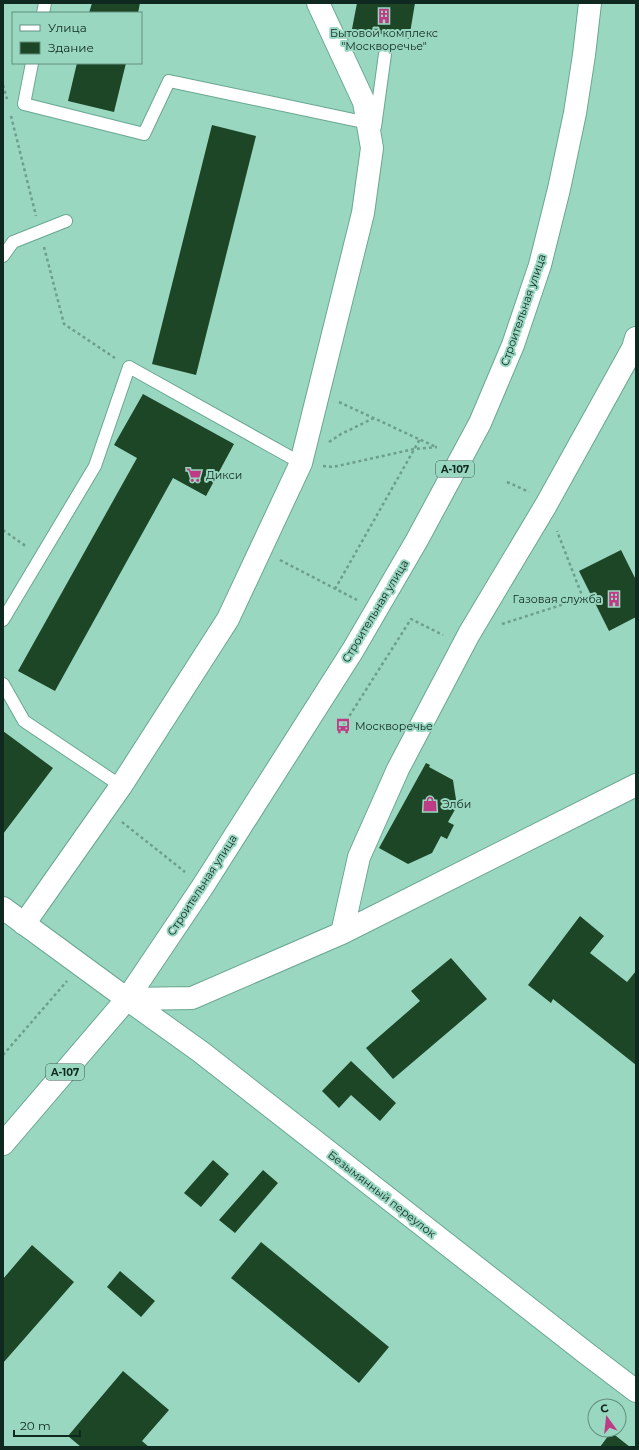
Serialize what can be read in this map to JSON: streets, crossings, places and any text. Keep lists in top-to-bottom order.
{
  "streets": {
    "main road": ["Строительная улица", "А-107", "Безымянный переулок"]
  },
  "crossings": [
    ["Строительная улица", "Безымянный переулок"]
  ],
  "places": {
    "building": ["Бытовой комплекс \"Москворечье\"", "Газовая служба"],
    "supermarket": ["Дикси"],
    "bus stop": ["Москворечье"],
    "shop": ["Элби"]
  },
  "legend": ["Улица", "Здание"],
  "scale_bar": "20 m",
  "north": "top"
}
